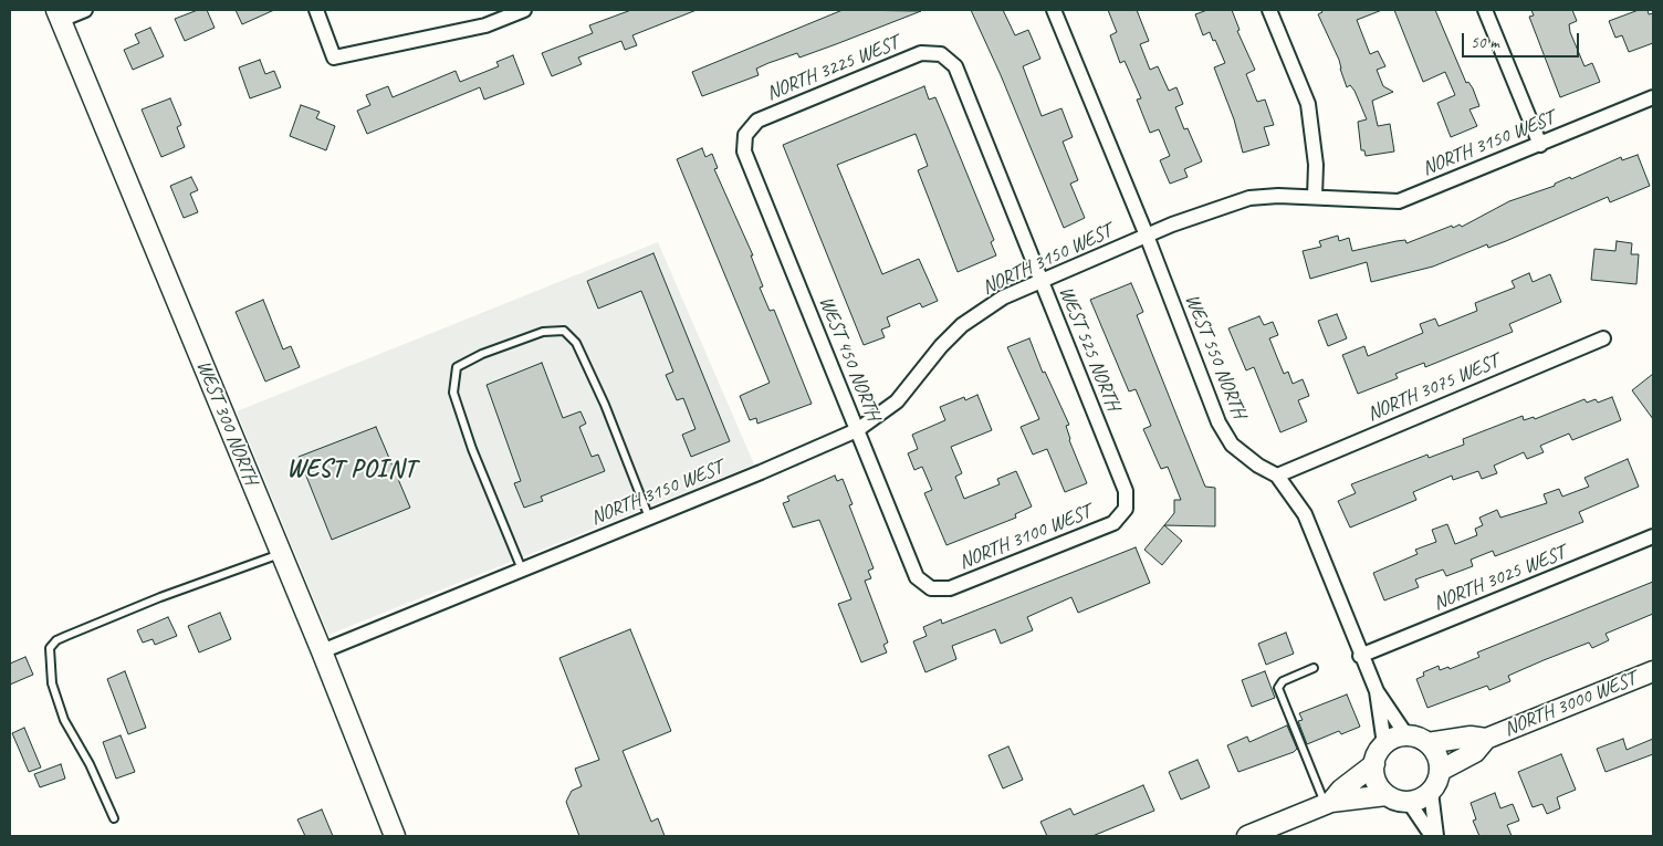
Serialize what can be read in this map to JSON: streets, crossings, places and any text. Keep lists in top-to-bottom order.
{
  "streets": {
    "main road": ["WEST 300 NORTH", "NORTH 3000 WEST"],
    "street": [
      "NORTH 3225 WEST",
      "NORTH 3150 WEST",
      "WEST 525 NORTH",
      "WEST 550 NORTH",
      "WEST 450 NORTH",
      "NORTH 3075 WEST",
      "NORTH 3100 WEST",
      "NORTH 3025 WEST"
    ]
  },
  "crossings": [
    ["NORTH 3225 WEST", "WEST 525 NORTH"],
    ["NORTH 3225 WEST", "WEST 450 NORTH"],
    ["NORTH 3150 WEST", "WEST 525 NORTH"],
    ["NORTH 3150 WEST", "WEST 550 NORTH"],
    ["NORTH 3150 WEST", "WEST 450 NORTH"],
    ["NORTH 3150 WEST", "WEST 300 NORTH"],
    ["WEST 525 NORTH", "NORTH 3100 WEST"],
    ["WEST 550 NORTH", "NORTH 3075 WEST"],
    ["WEST 550 NORTH", "NORTH 3025 WEST"],
    ["WEST 550 NORTH", "NORTH 3000 WEST"],
    ["WEST 450 NORTH", "NORTH 3100 WEST"]
  ],
  "districts": ["WEST POINT"],
  "scale_bar": "50 m"
}
